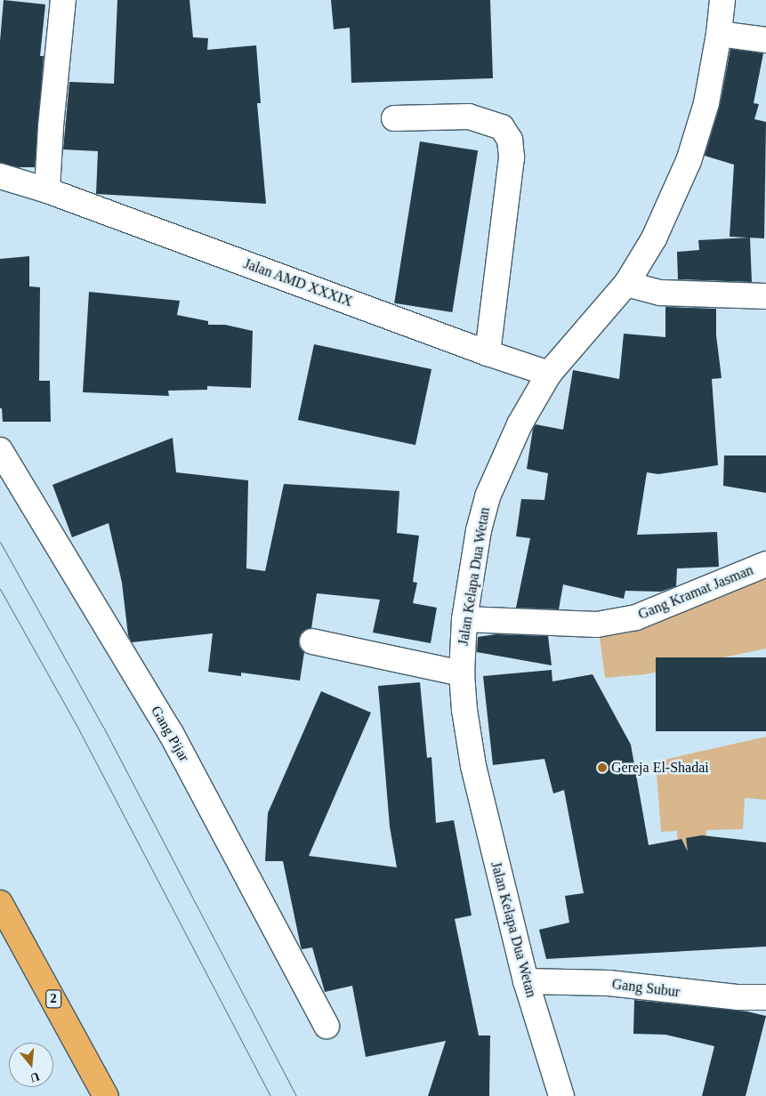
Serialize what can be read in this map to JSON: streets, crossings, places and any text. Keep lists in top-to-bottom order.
{
  "streets": {
    "highway": ["2"],
    "street": [
      "Jalan AMD XXXIX",
      "Jalan Kelapa Dua Wetan",
      "Gang Kramat Jasman",
      "Gang Pijar",
      "Gang Subur"
    ]
  },
  "crossings": [
    ["Jalan AMD XXXIX", "Jalan Kelapa Dua Wetan"],
    ["Jalan Kelapa Dua Wetan", "Gang Kramat Jasman"],
    ["Jalan Kelapa Dua Wetan", "Gang Subur"]
  ],
  "places": ["Gereja El-Shadai"],
  "north": "bottom"
}
